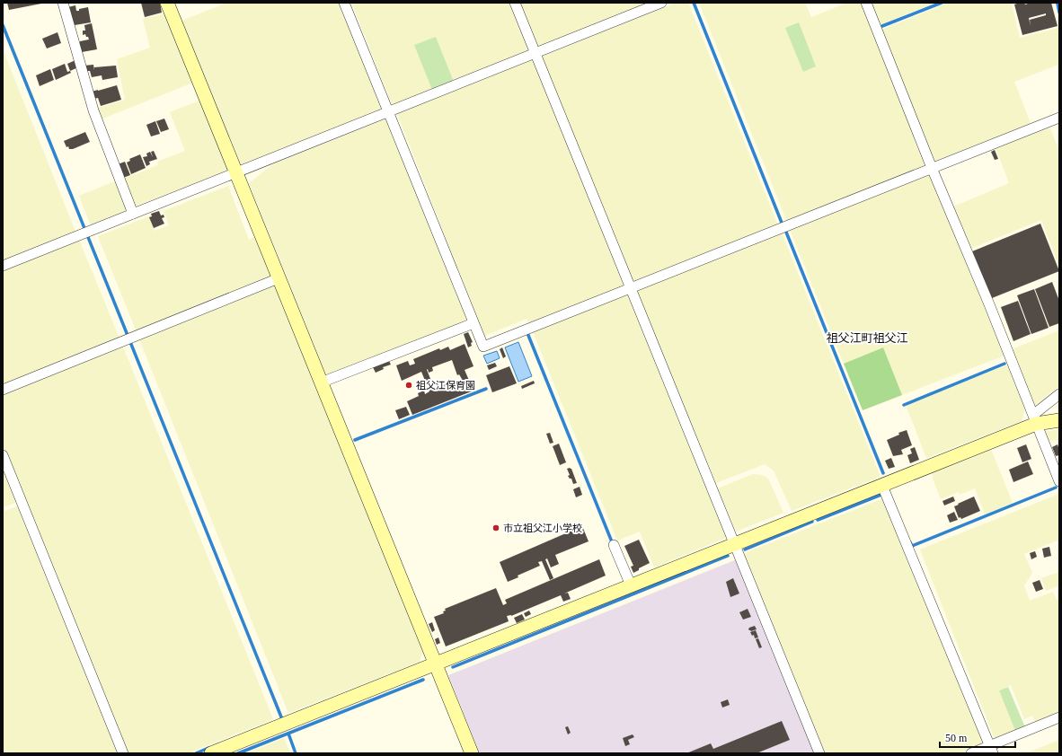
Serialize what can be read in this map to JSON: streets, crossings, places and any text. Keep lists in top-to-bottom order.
{
  "districts": ["祖父江町祖父江"],
  "places": ["祖父江保育園", "市立祖父江小学校"],
  "scale_bar": "50 m"
}
